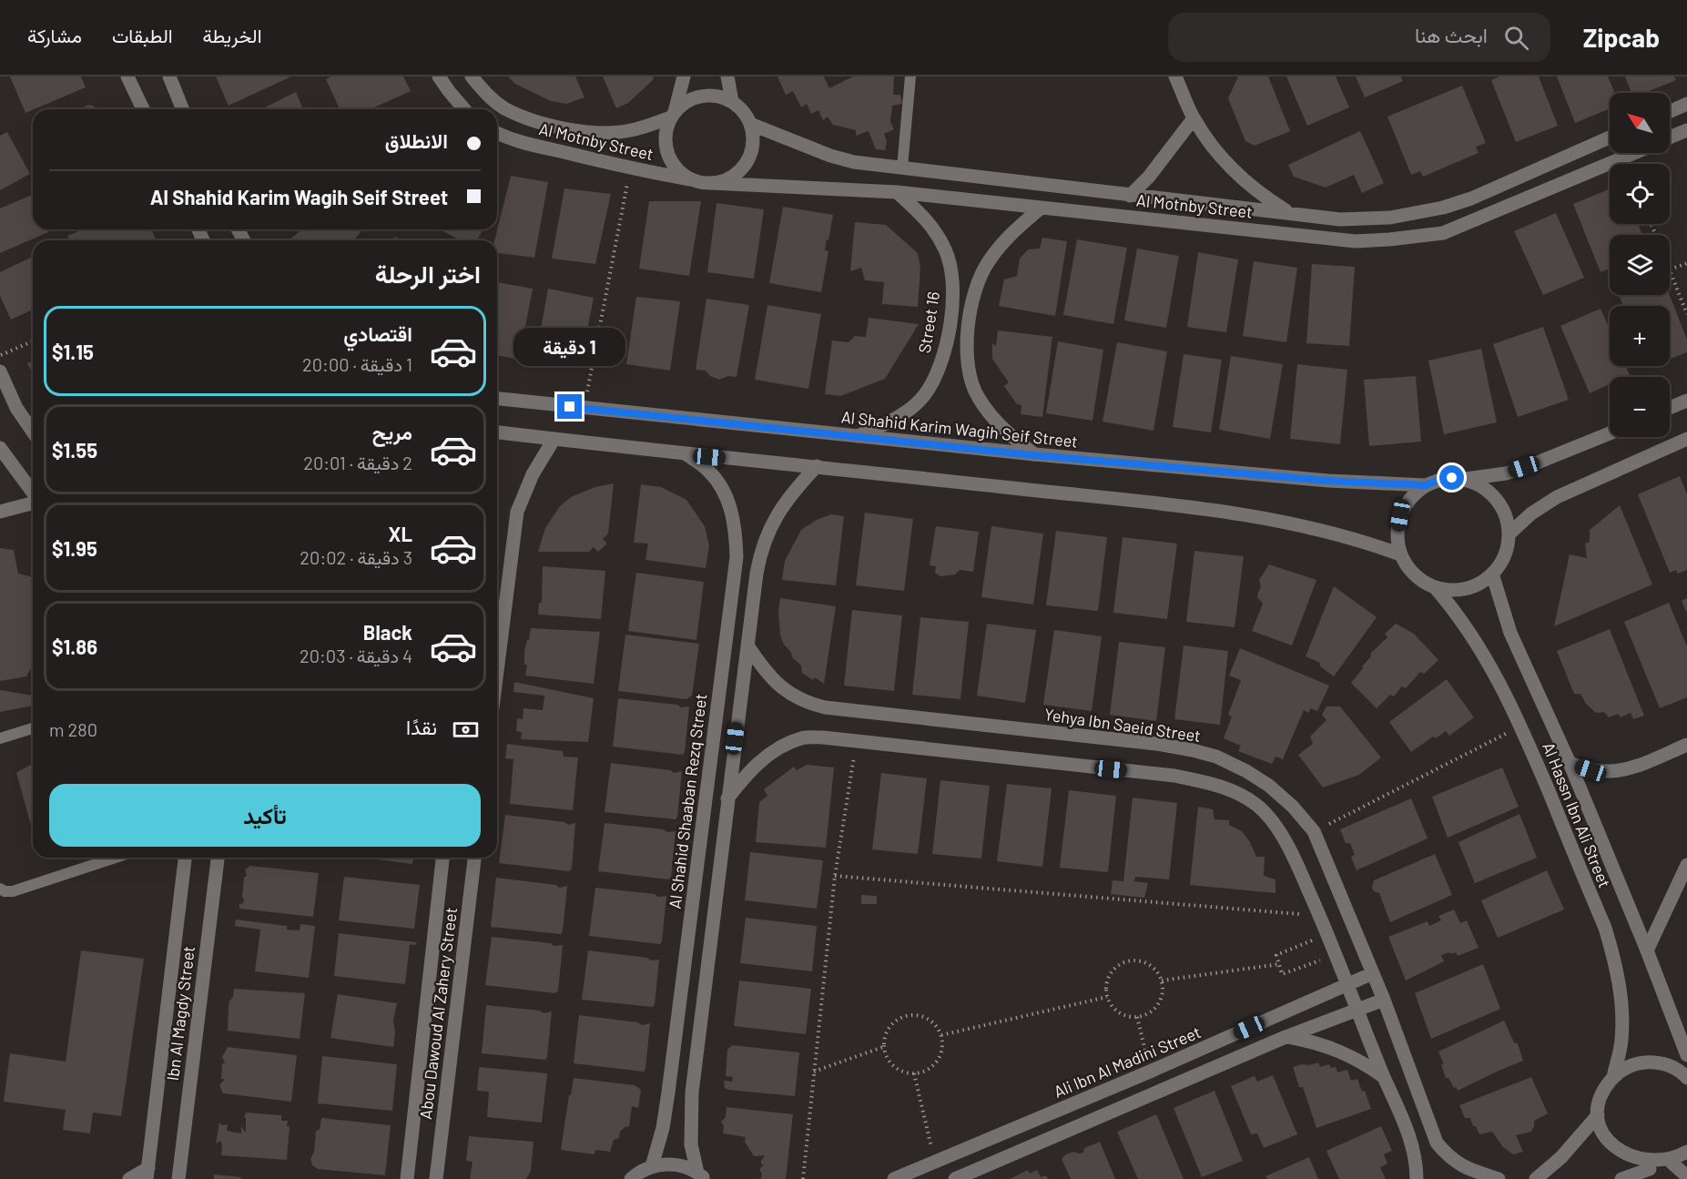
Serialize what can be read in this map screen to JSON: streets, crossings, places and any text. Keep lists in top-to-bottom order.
{
  "streets": {
    "street": [
      "Al Motnby Street",
      "Street 16",
      "Al Shahid Karim Wagih Seif Street",
      "Yehya Ibn Saeid Street",
      "Al Shahid Shaaban Rezq Street",
      "Al Hassn Ibn Ali Street",
      "Ibn Al Magdy Street",
      "Abou Dawoud Al Zahery Street",
      "Ali Ibn Al Madini Street"
    ]
  },
  "crossings": [
    ["Al Motnby Street", "Street 16"],
    ["Street 16", "Al Shahid Karim Wagih Seif Street"],
    ["Al Shahid Karim Wagih Seif Street", "Al Hassn Ibn Ali Street"],
    ["Yehya Ibn Saeid Street", "Ali Ibn Al Madini Street"]
  ],
  "north": "top left",
  "page": {
    "header": "Zipcab",
    "search": "ابحث هنا",
    "nav": ["الخريطة", "الطبقات", "مشاركة"],
    "map_buttons": ["+", "−"],
    "banner": ["الانطلاق", "Al Shahid Karim Wagih Seif Street"],
    "heading": "اختر الرحلة",
    "list": [
      {
        "name": "اقتصادي",
        "note": "1 دقيقة · 20:00",
        "value": "$1.15"
      },
      {
        "name": "مريح",
        "note": "2 دقيقة · 20:01",
        "value": "$1.55"
      },
      {
        "name": "XL",
        "note": "3 دقيقة · 20:02",
        "value": "$1.95"
      },
      {
        "name": "Black",
        "note": "4 دقيقة · 20:03",
        "value": "$1.86"
      }
    ],
    "bubble": "1 دقيقة",
    "pay": ["نقدًا", "280 m"],
    "buttons": "تأكيد"
  }
}
